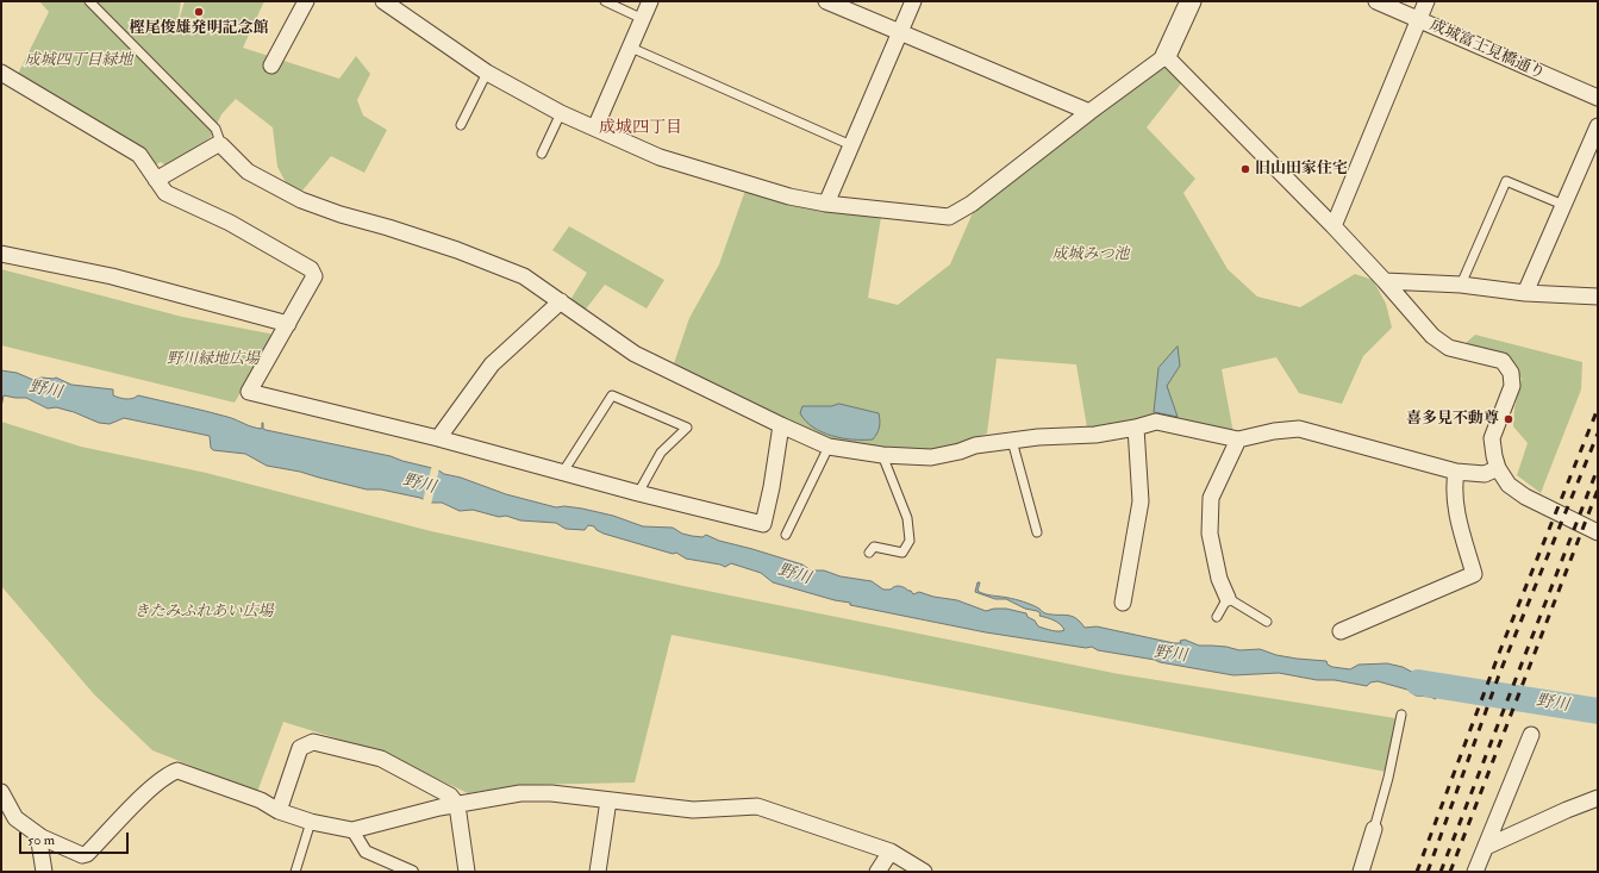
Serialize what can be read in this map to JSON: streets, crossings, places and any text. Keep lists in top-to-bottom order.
{
  "streets": {
    "street": ["成城富士見橋通り"]
  },
  "districts": ["成城四丁目"],
  "water": ["野川"],
  "parks": [
    "成城四丁目緑地",
    "成城みつ池",
    "野川緑地広場",
    "きたみふれあい広場"
  ],
  "places": ["樫尾俊雄発明記念館", "旧山田家住宅", "喜多見不動尊"],
  "scale_bar": "50 m"
}
